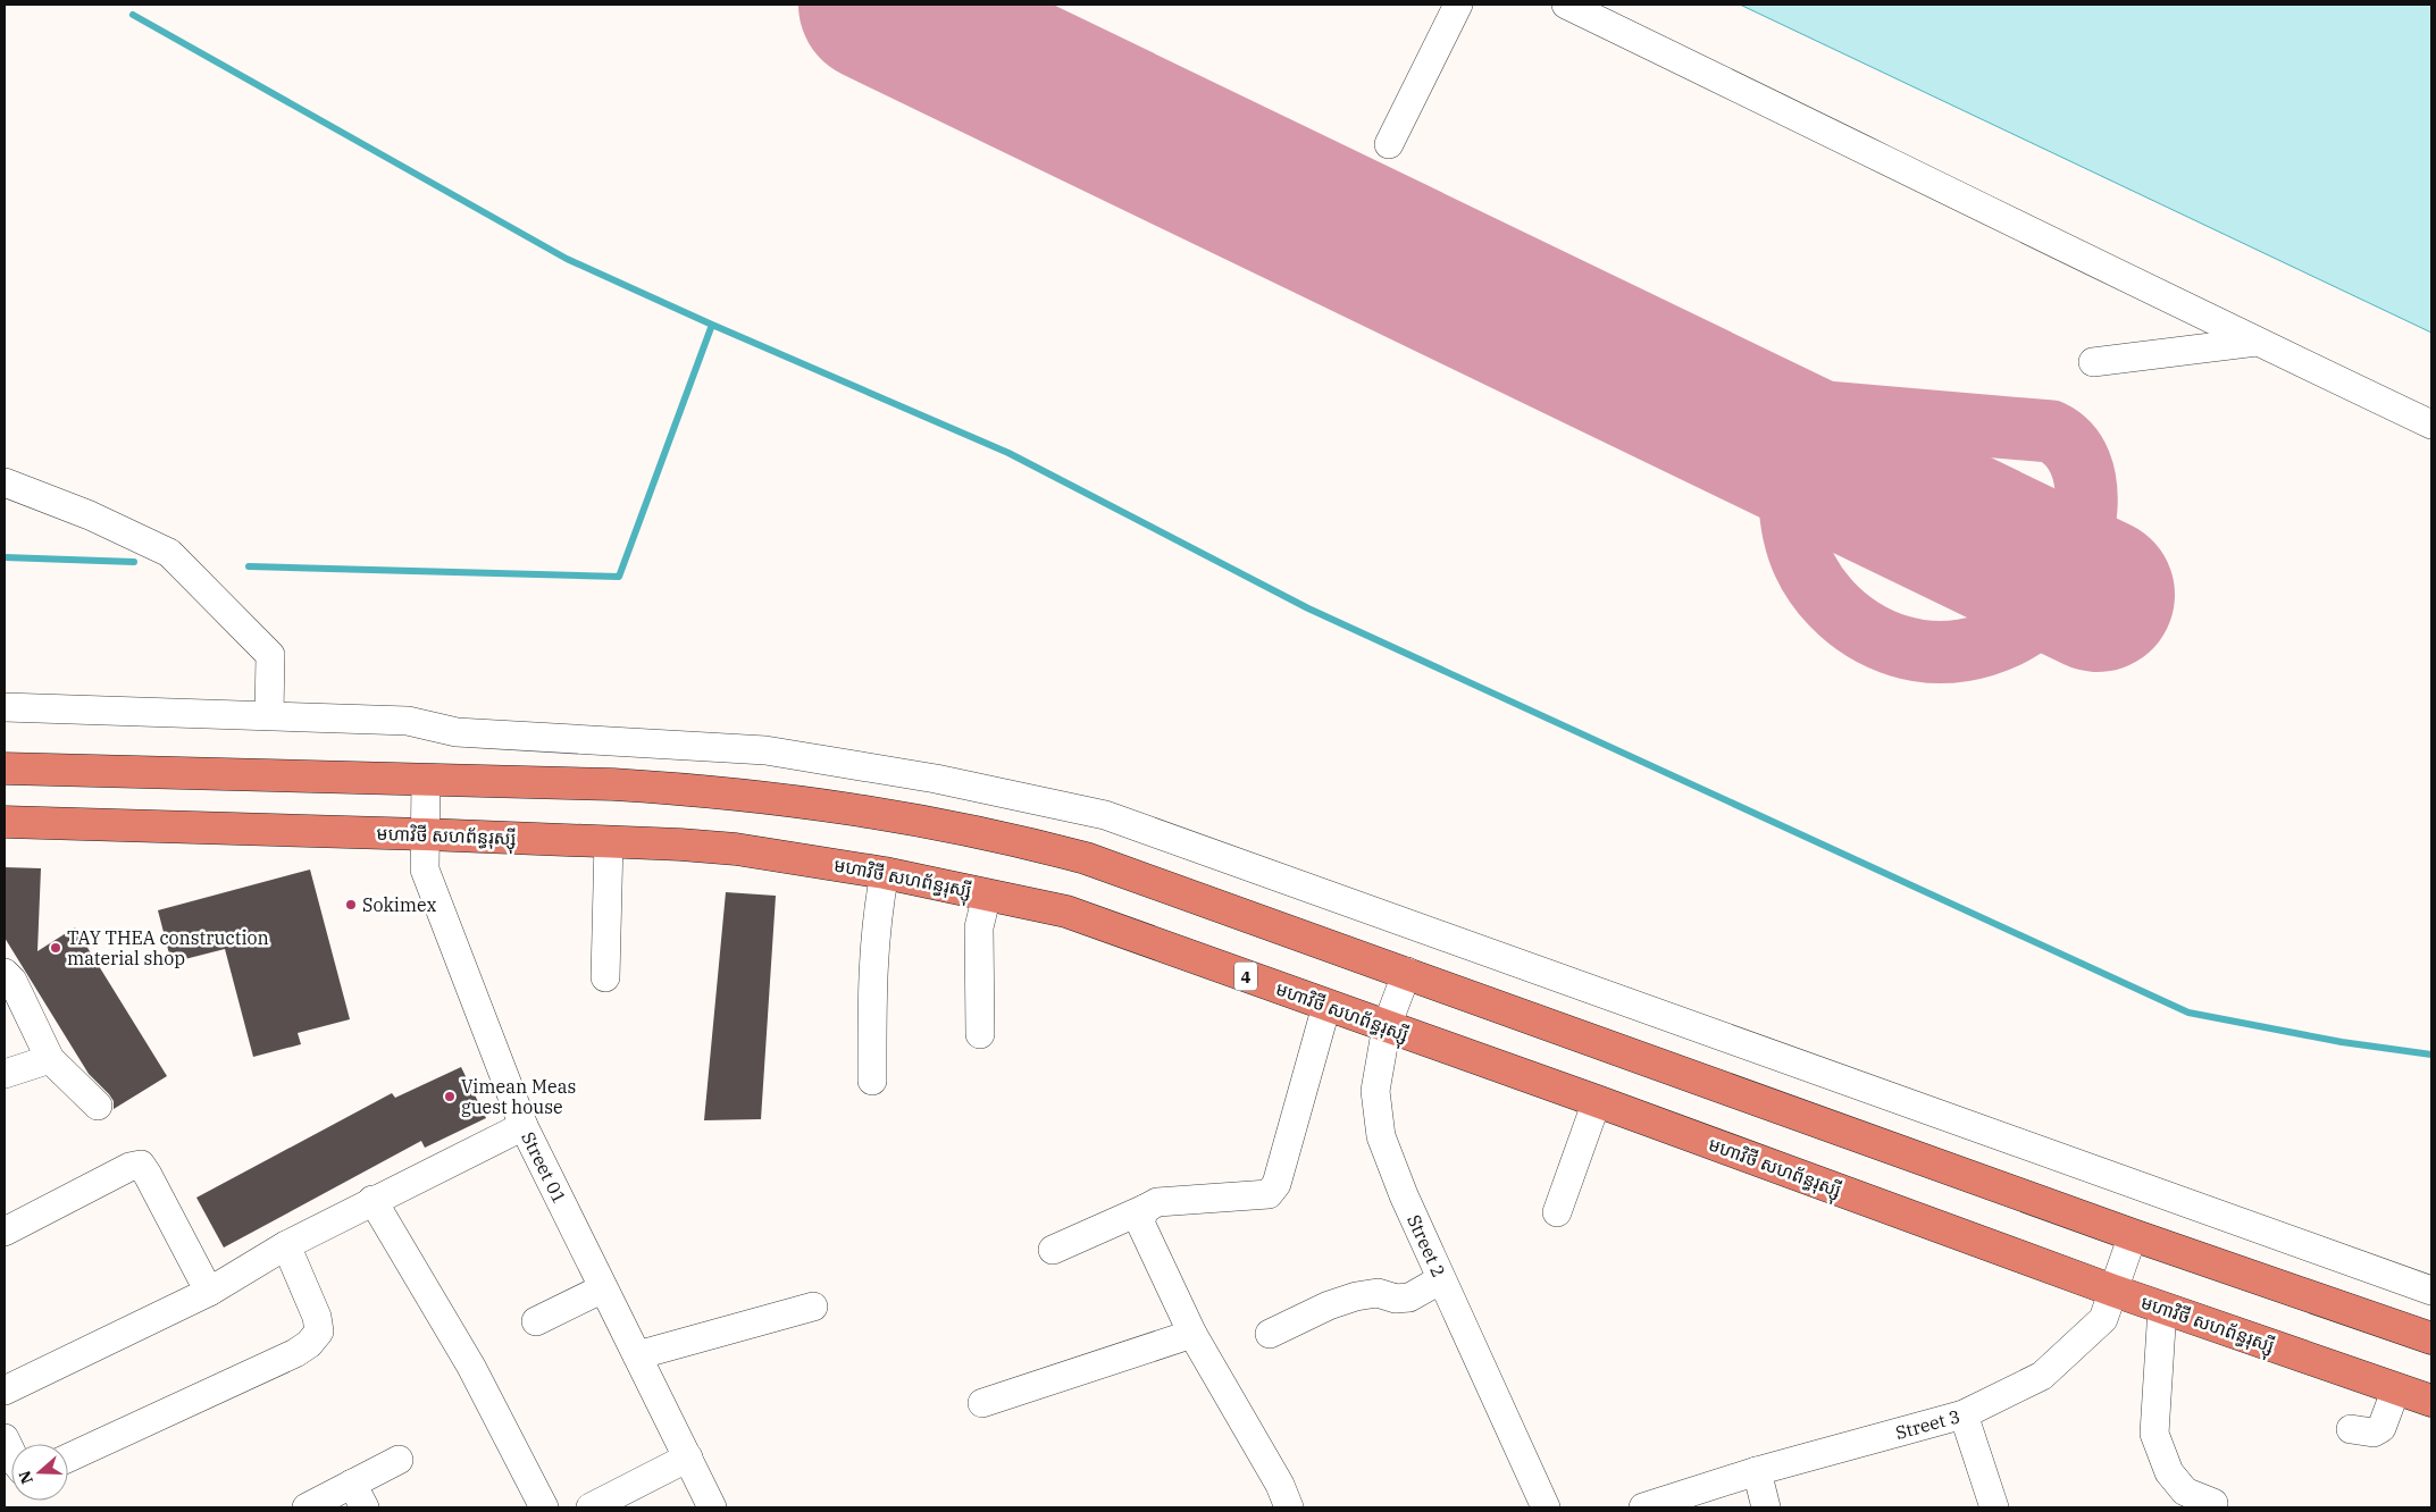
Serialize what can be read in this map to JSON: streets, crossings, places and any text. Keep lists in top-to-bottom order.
{
  "streets": {
    "highway": ["មហាវិថី សហព័ន្ធរុស្ស៊ី", "4"],
    "street": ["Street 01", "Street 2", "Street 3"]
  },
  "crossings": [
    ["មហាវិថី សហព័ន្ធរុស្ស៊ី", "Street 01"],
    ["មហាវិថី សហព័ន្ធរុស្ស៊ី", "Street 2"],
    ["មហាវិថី សហព័ន្ធរុស្ស៊ី", "Street 3"]
  ],
  "places": ["Sokimex", "TAY THEA construction material shop", "Vimean Meas guest house"],
  "north": "left"
}
